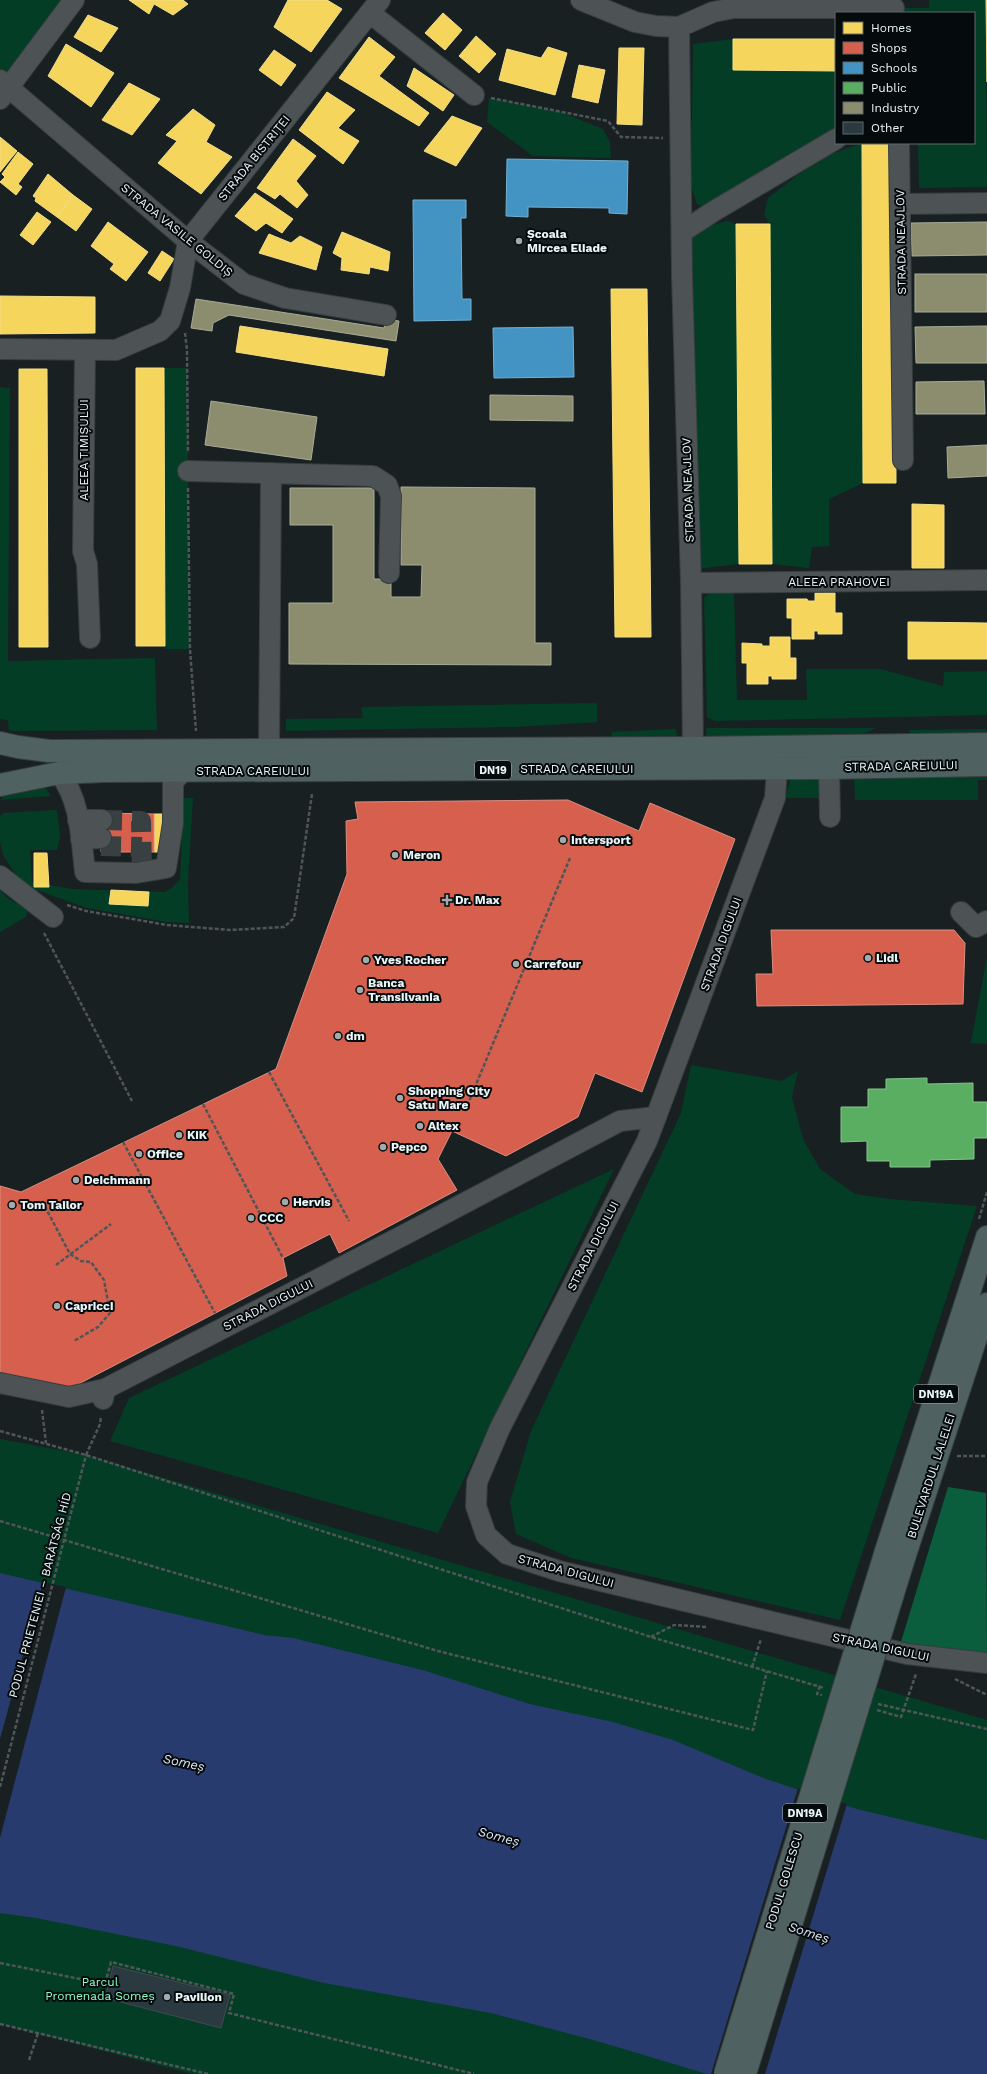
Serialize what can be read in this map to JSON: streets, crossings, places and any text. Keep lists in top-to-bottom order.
{
  "streets": {
    "main road": [
      "STRADA CAREIULUI",
      "DN19",
      "DN19A",
      "BULEVARDUL LALELEI",
      "PODUL GOLESCU"
    ],
    "street": [
      "STRADA BISTRIȚEI",
      "STRADA VASILE GOLDIȘ",
      "STRADA NEAJLOV",
      "ALEEA TIMIȘULUI",
      "ALEEA PRAHOVEI",
      "STRADA DIGULUI"
    ],
    "path": ["PODUL PRIETENIEI – BARÁTSÁG HÍD"]
  },
  "crossings": [
    ["STRADA BISTRIȚEI", "STRADA VASILE GOLDIȘ"],
    ["STRADA BISTRIȚEI", "ALEEA TIMIȘULUI"],
    ["STRADA NEAJLOV", "ALEEA PRAHOVEI"],
    ["STRADA NEAJLOV", "STRADA CAREIULUI"],
    ["STRADA CAREIULUI", "STRADA DIGULUI"],
    ["BULEVARDUL LALELEI", "PODUL GOLESCU"]
  ],
  "water": ["Someș"],
  "parks": ["Parcul Promenada Someș"],
  "places": {
    "other": [
      "Școala Mircea Eliade",
      "Intersport",
      "Meron",
      "Lidl",
      "Yves Rocher",
      "Carrefour",
      "Banca Transilvania",
      "dm",
      "Shopping City Satu Mare",
      "Altex",
      "KiK",
      "Pepco",
      "Office",
      "Deichmann",
      "Hervis",
      "Tom Tailor",
      "CCC",
      "Capricci",
      "Pavilion"
    ],
    "health": ["Dr. Max"]
  },
  "legend": [
    "Homes",
    "Shops",
    "Schools",
    "Public",
    "Industry",
    "Other"
  ]
}
